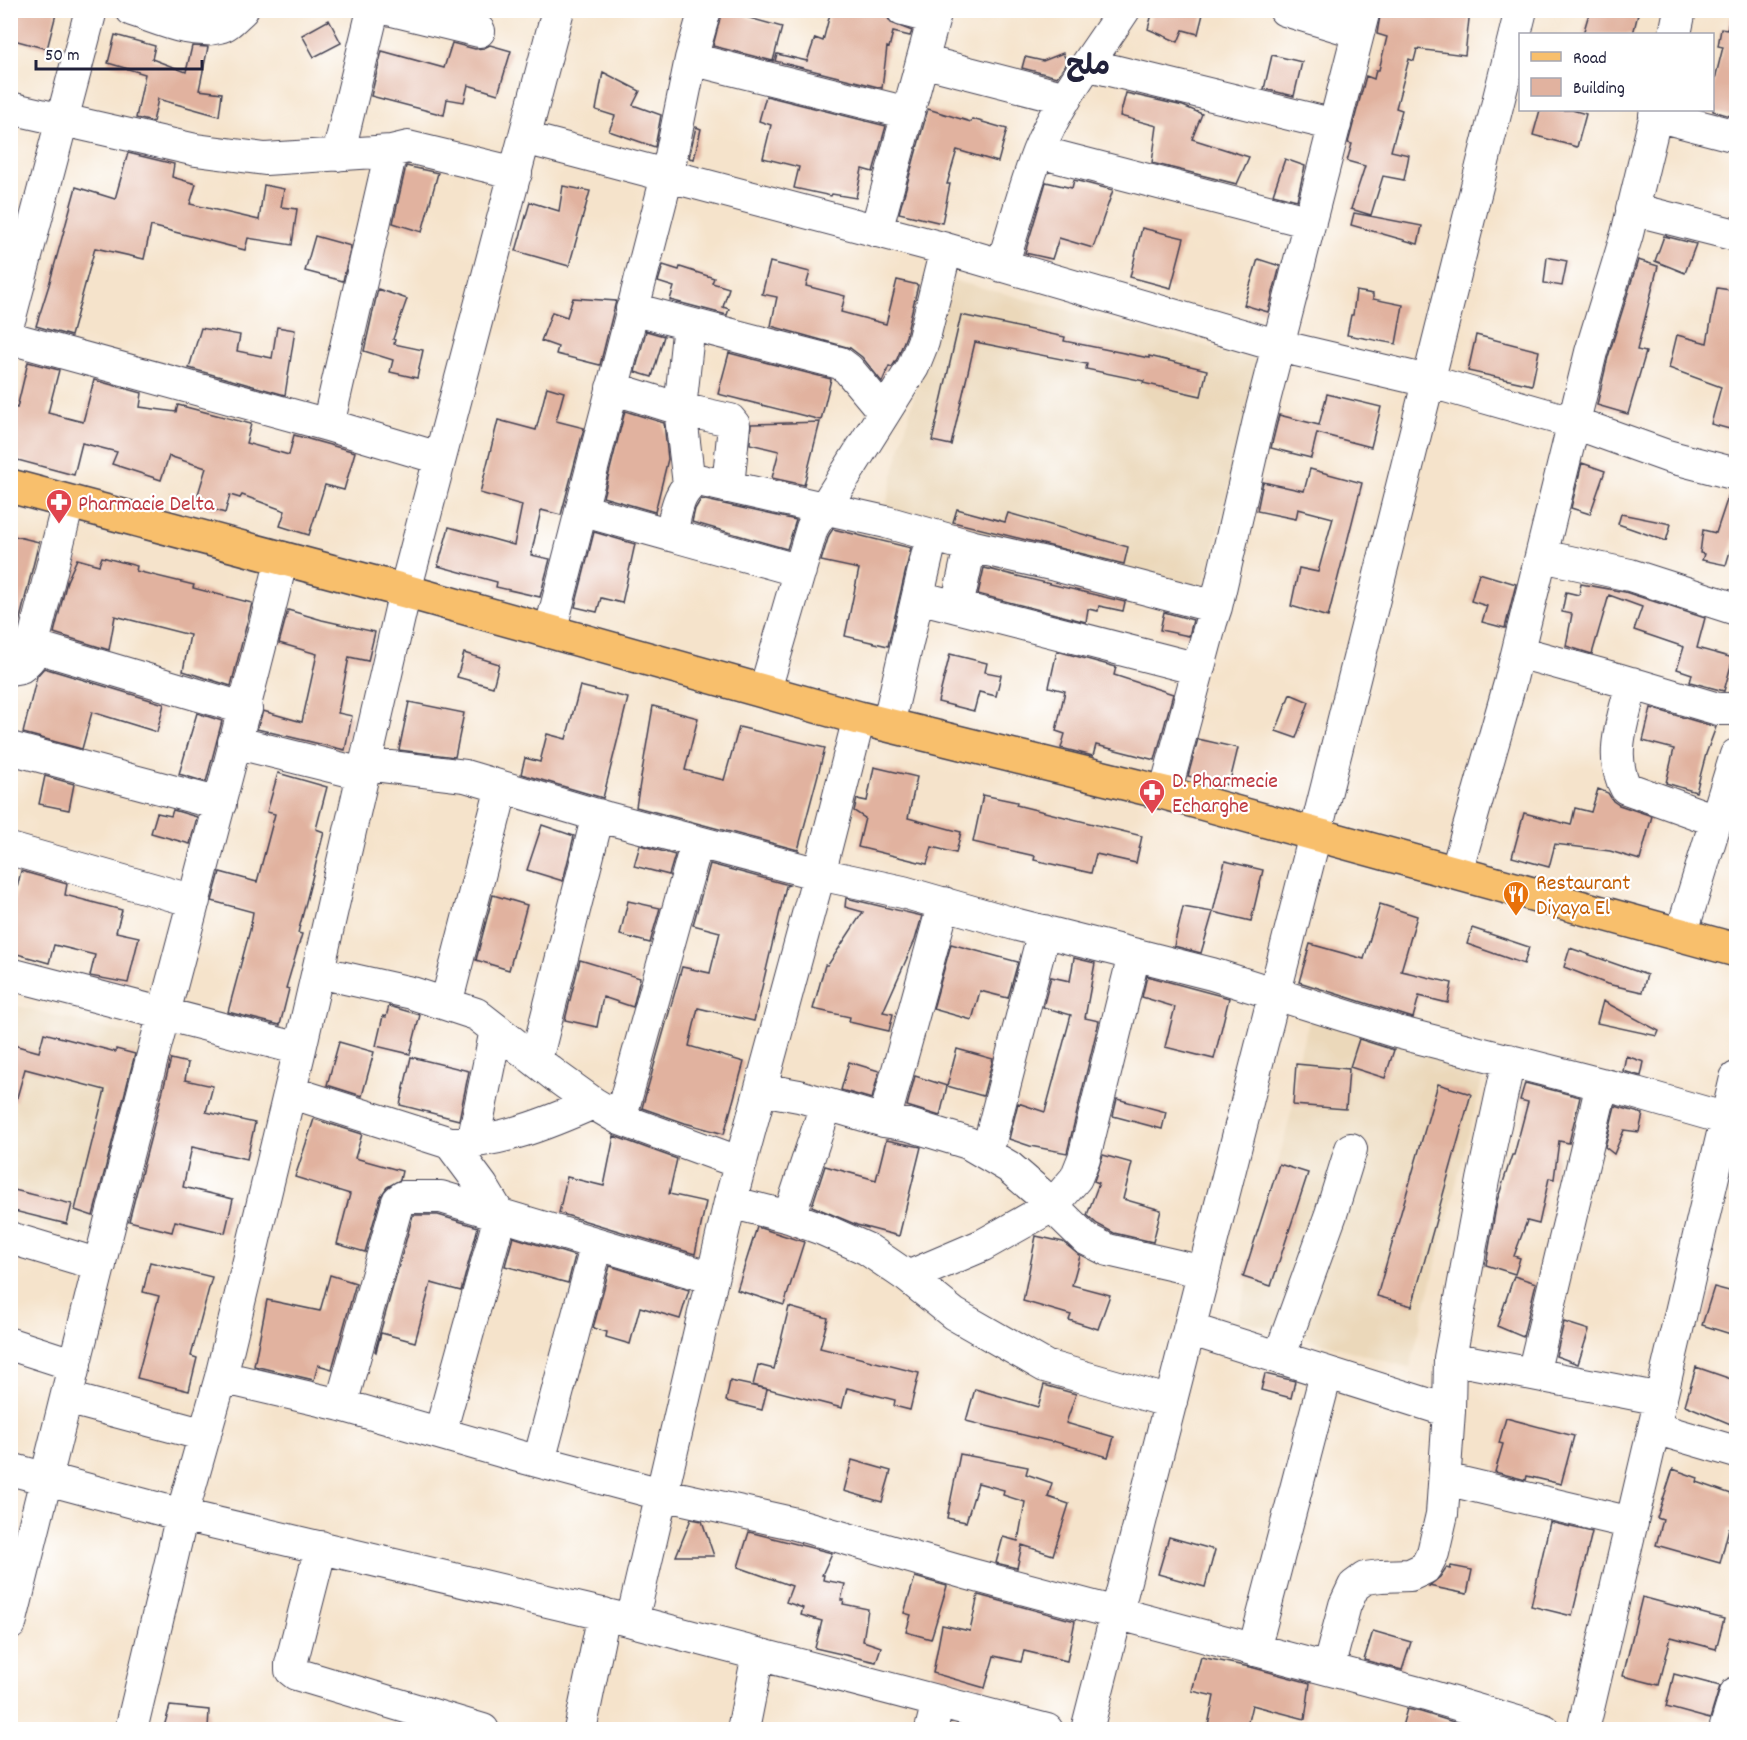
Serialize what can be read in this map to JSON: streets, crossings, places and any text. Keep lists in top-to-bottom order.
{
  "districts": ["ملح"],
  "places": {
    "pharmacy": ["Pharmacie Delta", "D. Pharmecie Echarghe"],
    "restaurant": ["Restaurant Diyaya El"]
  },
  "legend": ["Road", "Building"],
  "scale_bar": "50 m"
}
